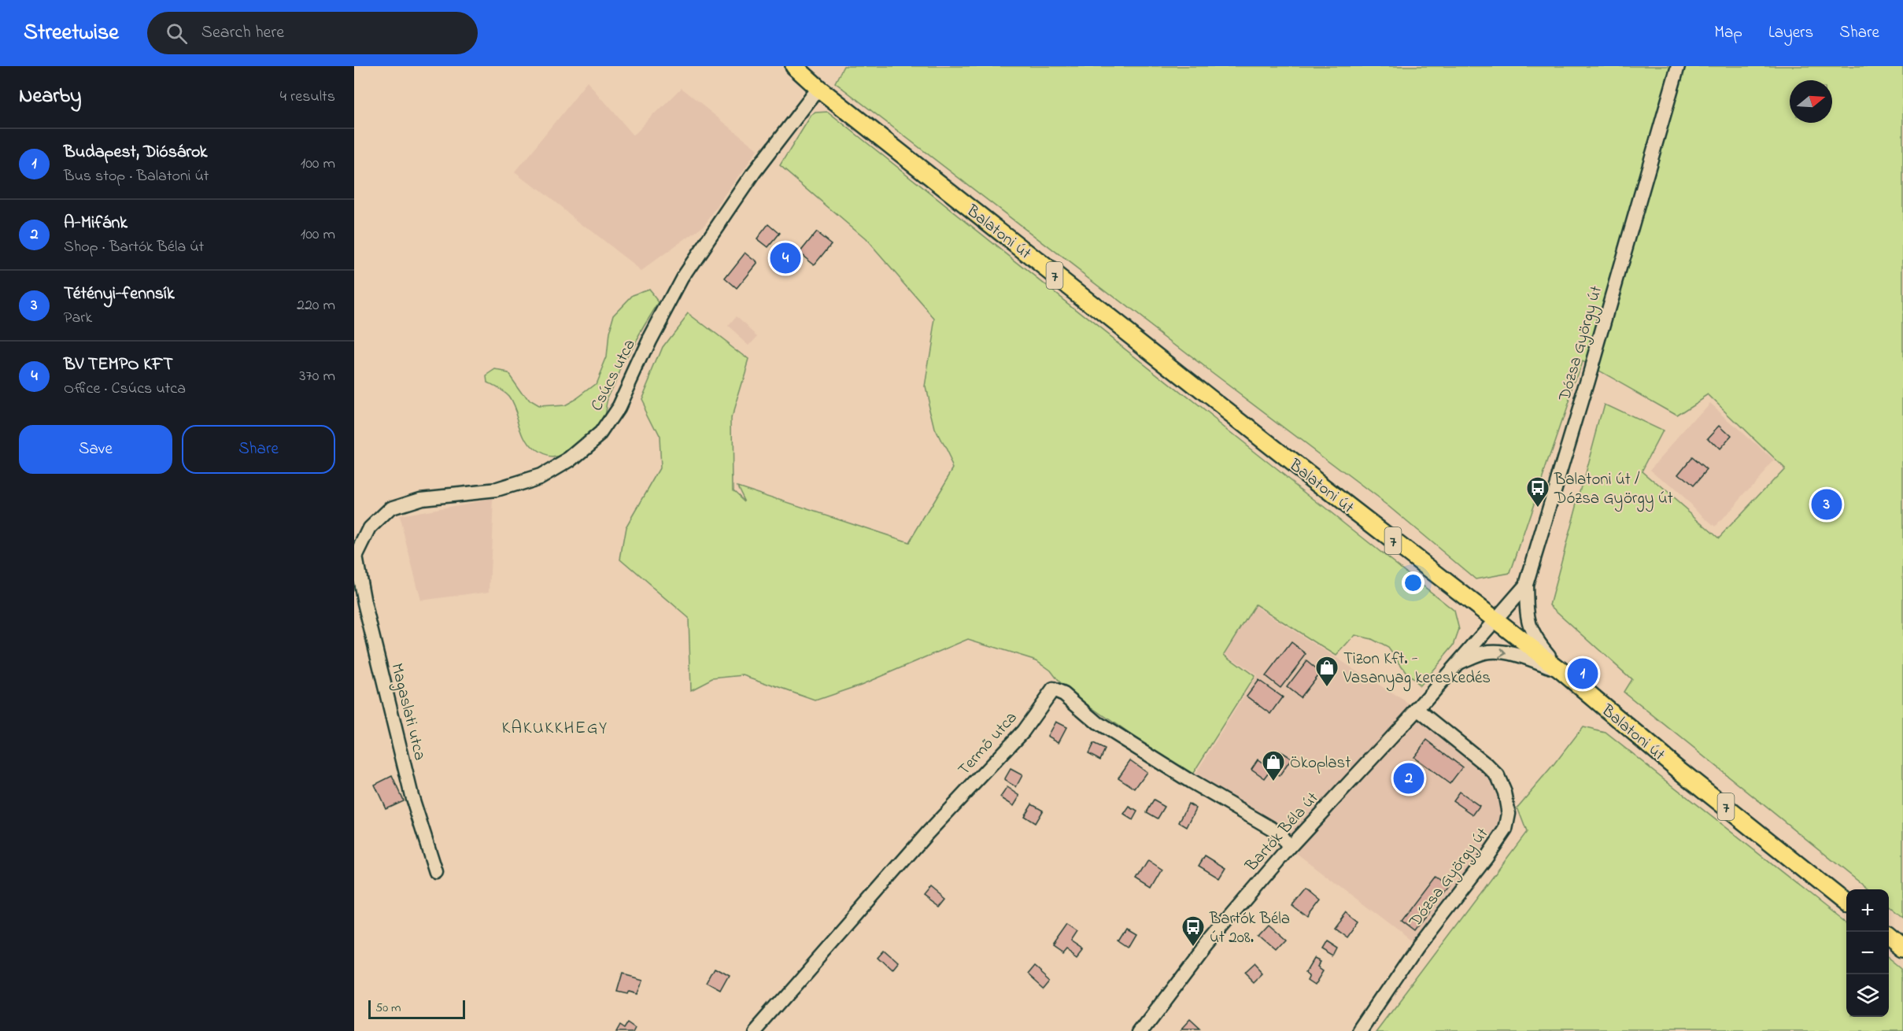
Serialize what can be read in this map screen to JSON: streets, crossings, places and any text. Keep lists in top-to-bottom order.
{
  "streets": {
    "main road": ["Balatoni út", "7"],
    "street": [
      "Dózsa György út",
      "Csúcs utca",
      "Magaslati utca",
      "Termő utca",
      "Bartók Béla út"
    ]
  },
  "crossings": [
    ["Balatoni út", "Dózsa György út"],
    ["Balatoni út", "Csúcs utca"],
    ["Balatoni út", "Bartók Béla út"],
    ["Dózsa György út", "Bartók Béla út"],
    ["Csúcs utca", "Magaslati utca"],
    ["Termő utca", "Bartók Béla út"]
  ],
  "districts": ["KAKUKKHEGY"],
  "places": {
    "bus stop": ["Balatoni út / Dózsa György út", "Bartók Béla út 208."],
    "shop": ["Tizon Kft. - Vasanyag kereskedés", "Ökoplast"]
  },
  "scale_bar": "50 m",
  "north": "right",
  "page": {
    "header": "Streetwise",
    "search": "Search here",
    "nav": ["Map", "Layers", "Share"],
    "heading": ["Nearby", "4 results"],
    "list": [
      {
        "mark": "1",
        "name": "Budapest, Diósárok",
        "note": "Bus stop · Balatoni út",
        "value": "100 m"
      },
      {
        "mark": "2",
        "name": "A-Mifánk",
        "note": "Shop · Bartók Béla út",
        "value": "100 m"
      },
      {
        "mark": "3",
        "name": "Tétényi-fennsík",
        "note": "Park",
        "value": "220 m"
      },
      {
        "mark": "4",
        "name": "BV TEMPO KFT",
        "note": "Office · Csúcs utca",
        "value": "370 m"
      }
    ],
    "pins": [
      "4",
      "3",
      "1",
      "2"
    ],
    "buttons": ["Save", "Share"],
    "map_buttons": ["+", "−"],
    "scale": "50 m"
  }
}
